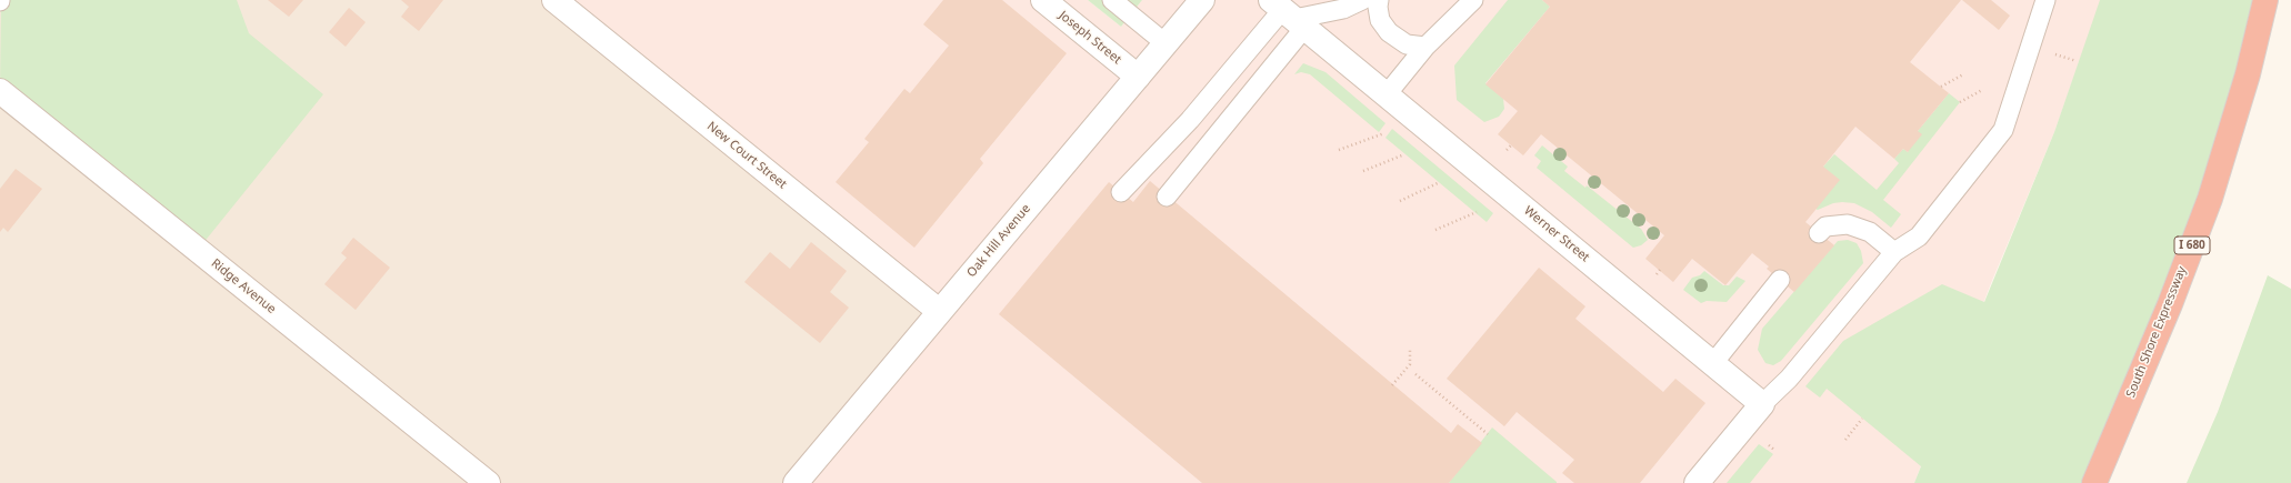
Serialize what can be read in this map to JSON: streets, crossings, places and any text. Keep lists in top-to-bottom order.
{
  "streets": {
    "highway": ["I 680", "South Shore Expressway"],
    "street": [
      "Joseph Street",
      "New Court Street",
      "Werner Street",
      "Oak Hill Avenue",
      "Ridge Avenue"
    ]
  },
  "crossings": [
    ["Joseph Street", "Oak Hill Avenue"],
    ["New Court Street", "Oak Hill Avenue"]
  ]
}
